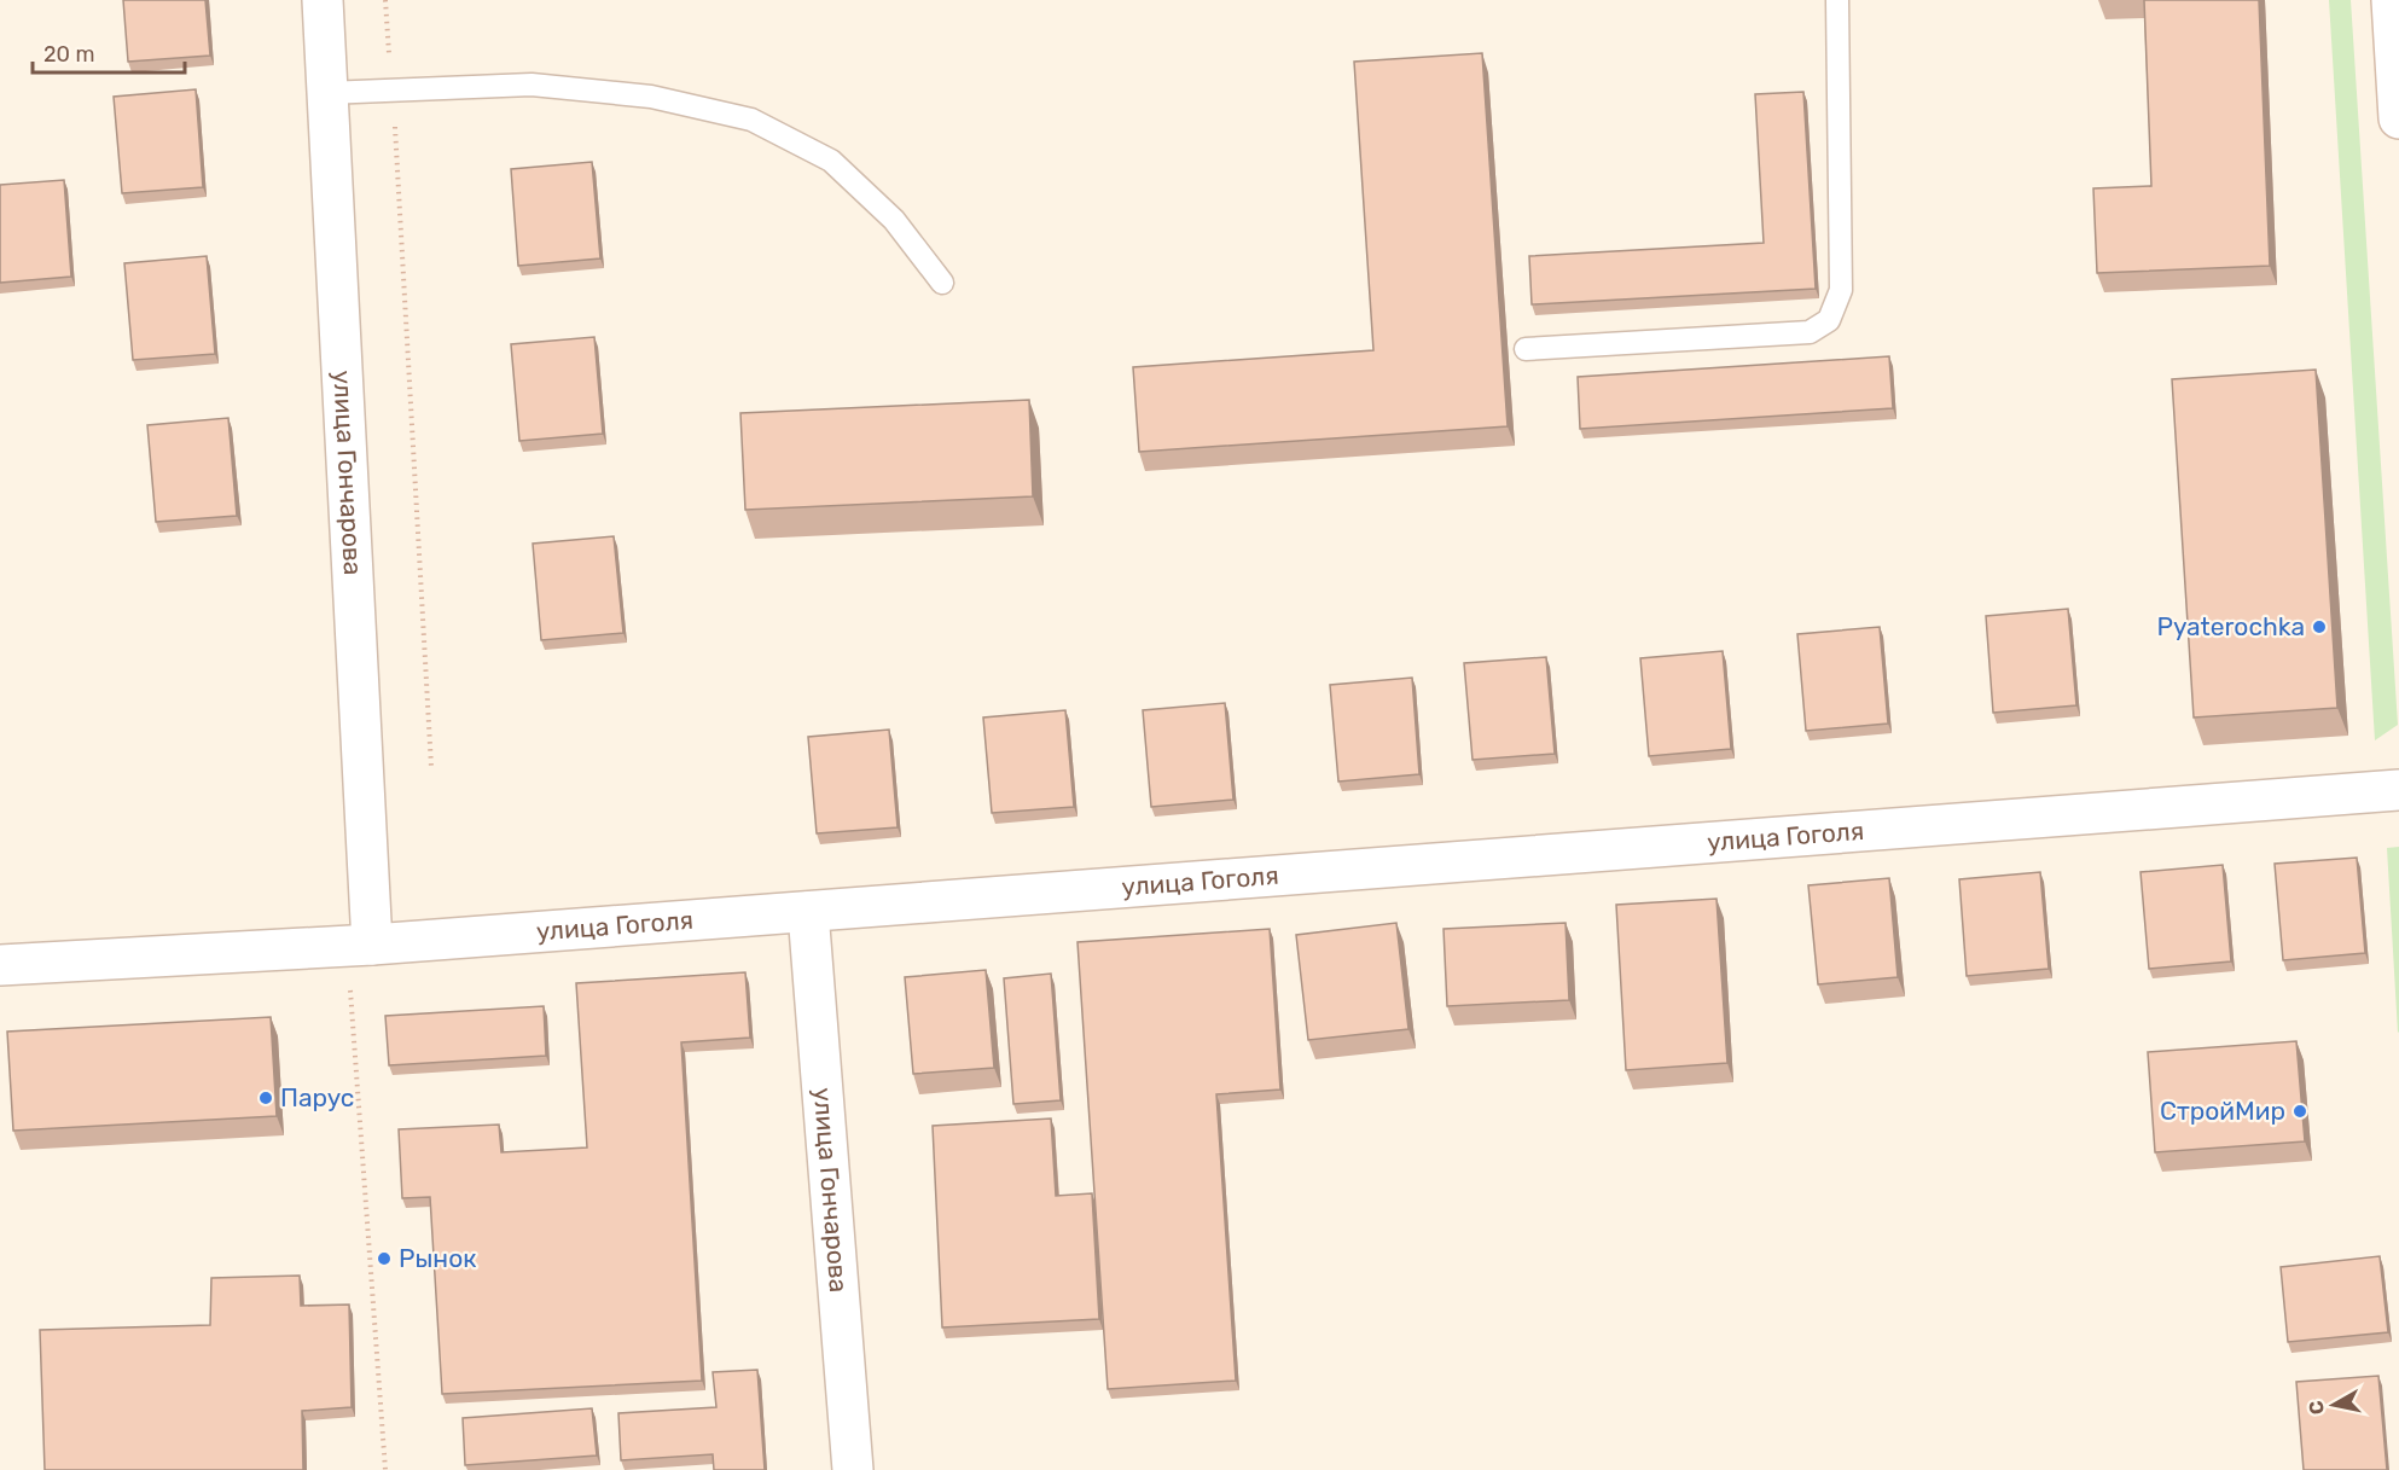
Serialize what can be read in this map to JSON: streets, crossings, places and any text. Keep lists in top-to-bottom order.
{
  "streets": {
    "street": ["улица Гончарова", "улица Гоголя"]
  },
  "crossings": [
    ["улица Гончарова", "улица Гоголя"]
  ],
  "places": [
    "Pyaterochka",
    "Парус",
    "СтройМир",
    "Рынок"
  ],
  "scale_bar": "20 m",
  "north": "left"
}
